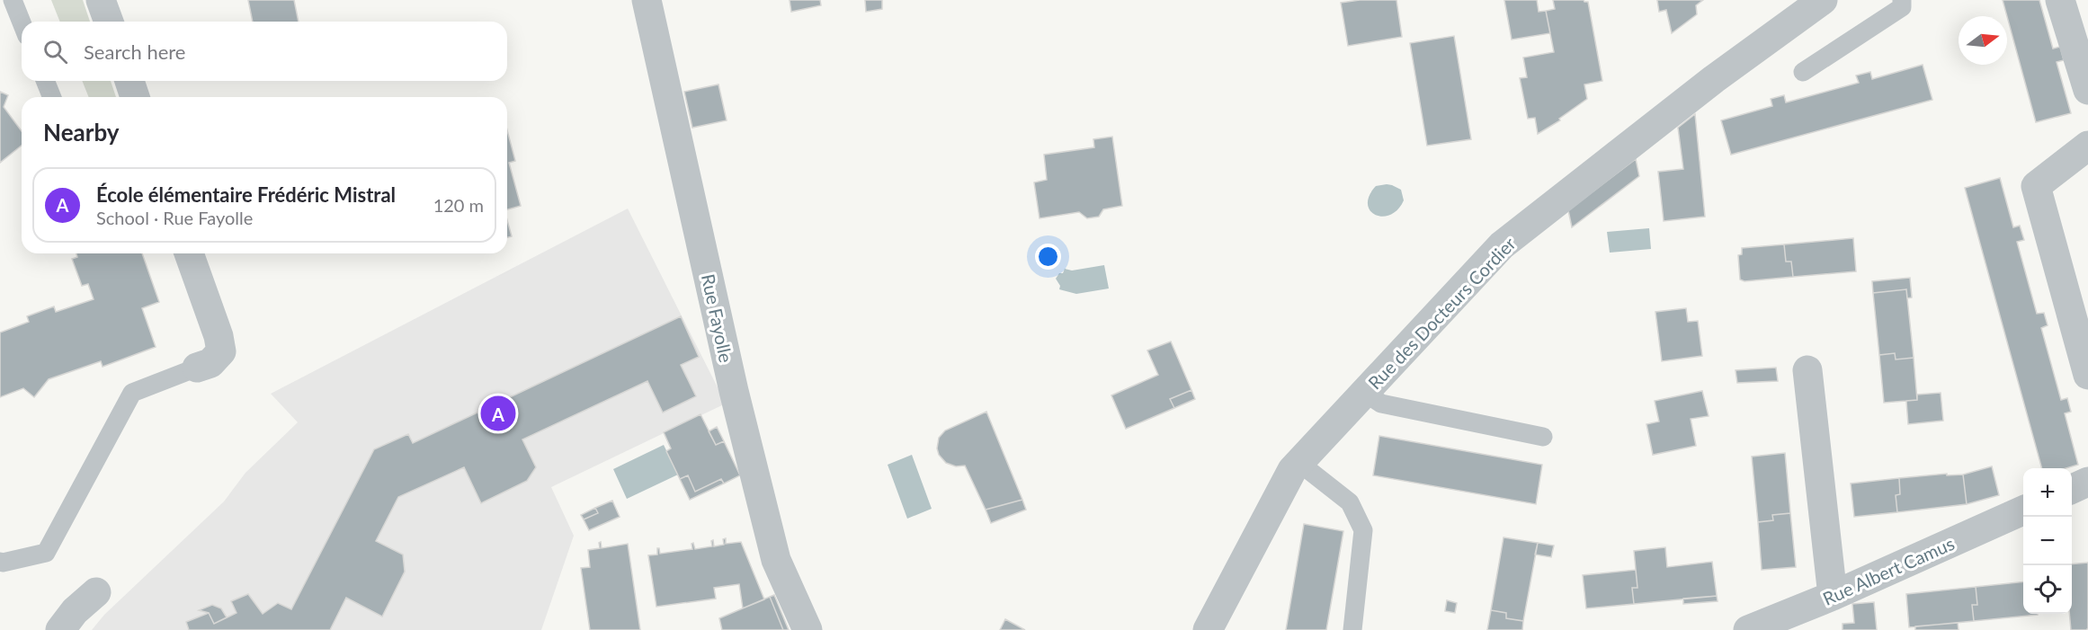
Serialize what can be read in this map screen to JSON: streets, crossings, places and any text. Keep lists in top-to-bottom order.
{
  "streets": {
    "street": ["Rue des Docteurs Cordier", "Rue Fayolle", "Rue Albert Camus"]
  },
  "north": "right",
  "page": {
    "search": "Search here",
    "heading": "Nearby",
    "list": [
      {
        "mark": "A",
        "name": "École élémentaire Frédéric Mistral",
        "note": "School · Rue Fayolle",
        "value": "120 m"
      }
    ],
    "pins": "A",
    "map_buttons": ["+", "−"]
  }
}
